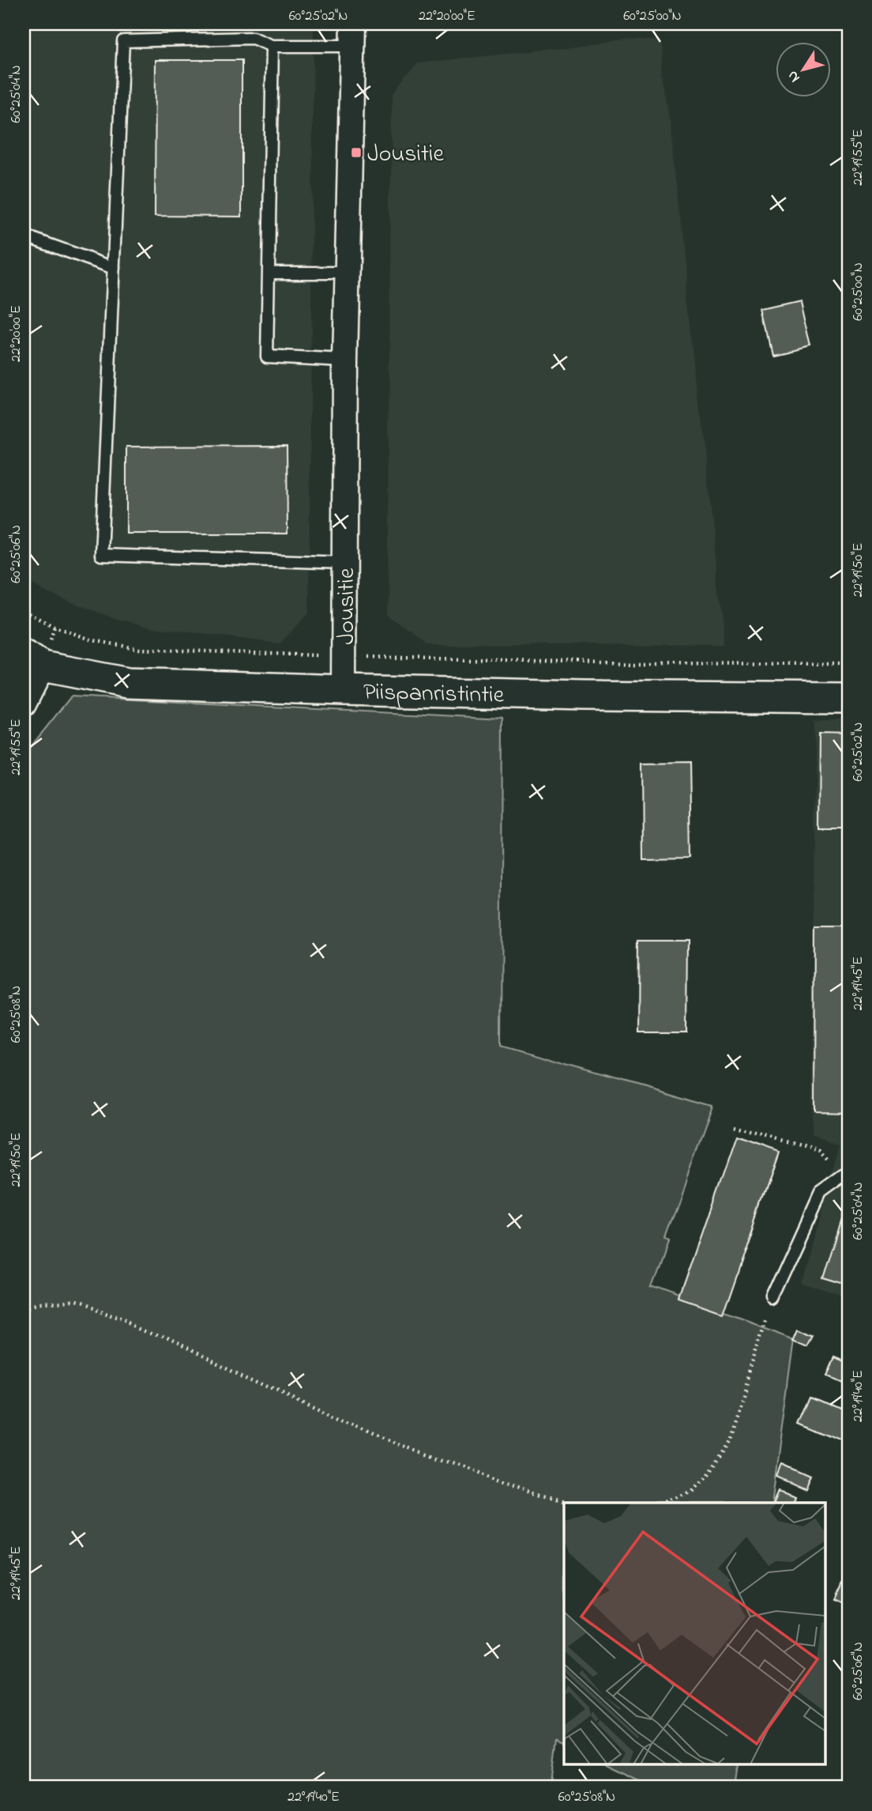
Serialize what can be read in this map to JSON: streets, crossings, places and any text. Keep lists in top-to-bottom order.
{
  "streets": {
    "street": ["Jousitie", "Piispanristintie"]
  },
  "crossings": [
    ["Jousitie", "Piispanristintie"]
  ],
  "places": {
    "transit": ["Jousitie"]
  },
  "north": "bottom left",
  "coordinates": [
    "60°25'02\"N",
    "22°20'00\"E",
    "60°25'00\"N",
    "60°25'04\"N",
    "22°19'55\"E",
    "60°25'06\"N",
    "22°19'50\"E",
    "22°19'45\"E",
    "60°25'08\"N",
    "22°19'40\"E"
  ]
}
